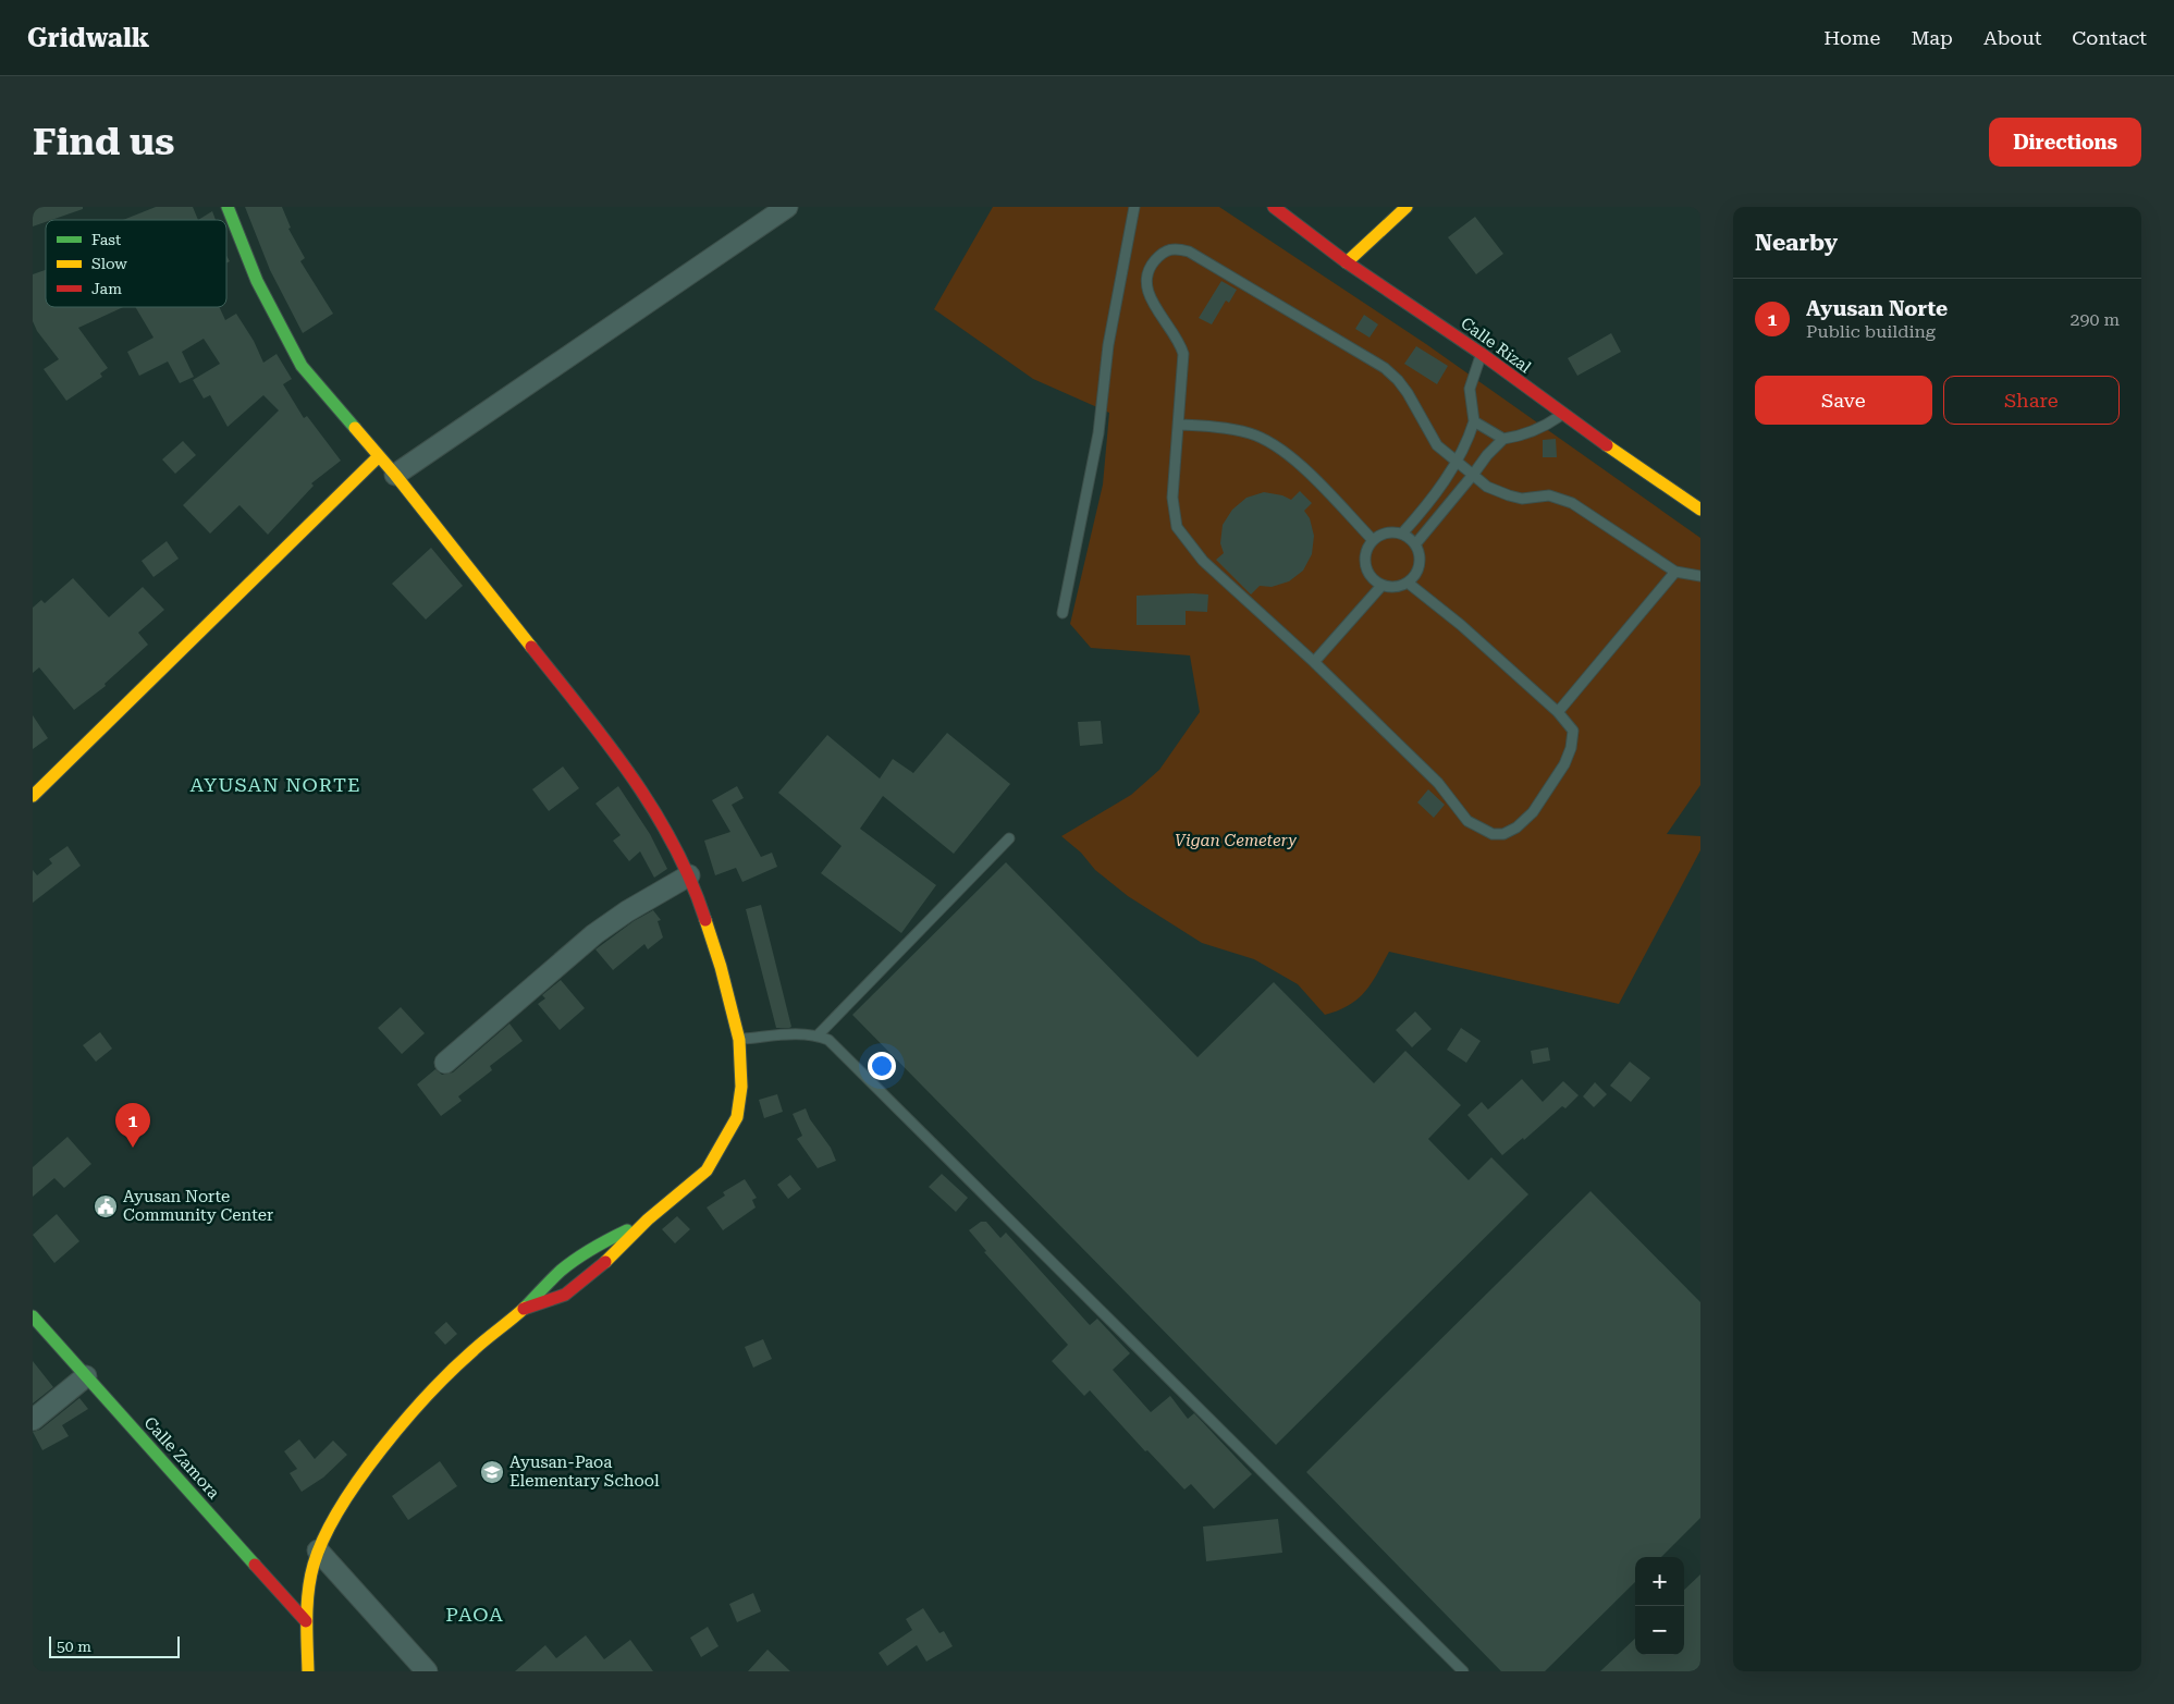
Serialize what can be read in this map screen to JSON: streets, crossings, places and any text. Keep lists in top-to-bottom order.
{
  "streets": {
    "street": ["Calle Rizal", "Calle Zamora"]
  },
  "districts": ["AYUSAN NORTE", "PAOA"],
  "parks": ["Vigan Cemetery"],
  "places": {
    "public building": ["Ayusan Norte Community Center"],
    "school or university": ["Ayusan-Paoa Elementary School"]
  },
  "legend": ["Fast", "Slow", "Jam"],
  "scale_bar": "50 m",
  "page": {
    "header": "Gridwalk",
    "nav": [
      "Home",
      "Map",
      "About",
      "Contact"
    ],
    "buttons": [
      "Directions",
      ["Save", "Share"]
    ],
    "title": "Find us",
    "heading": "Nearby",
    "list": [
      {
        "mark": "1",
        "name": "Ayusan Norte",
        "note": "Public building",
        "value": "290 m"
      }
    ],
    "pins": "1",
    "map_buttons": ["+", "−"],
    "scale": "50 m"
  }
}
